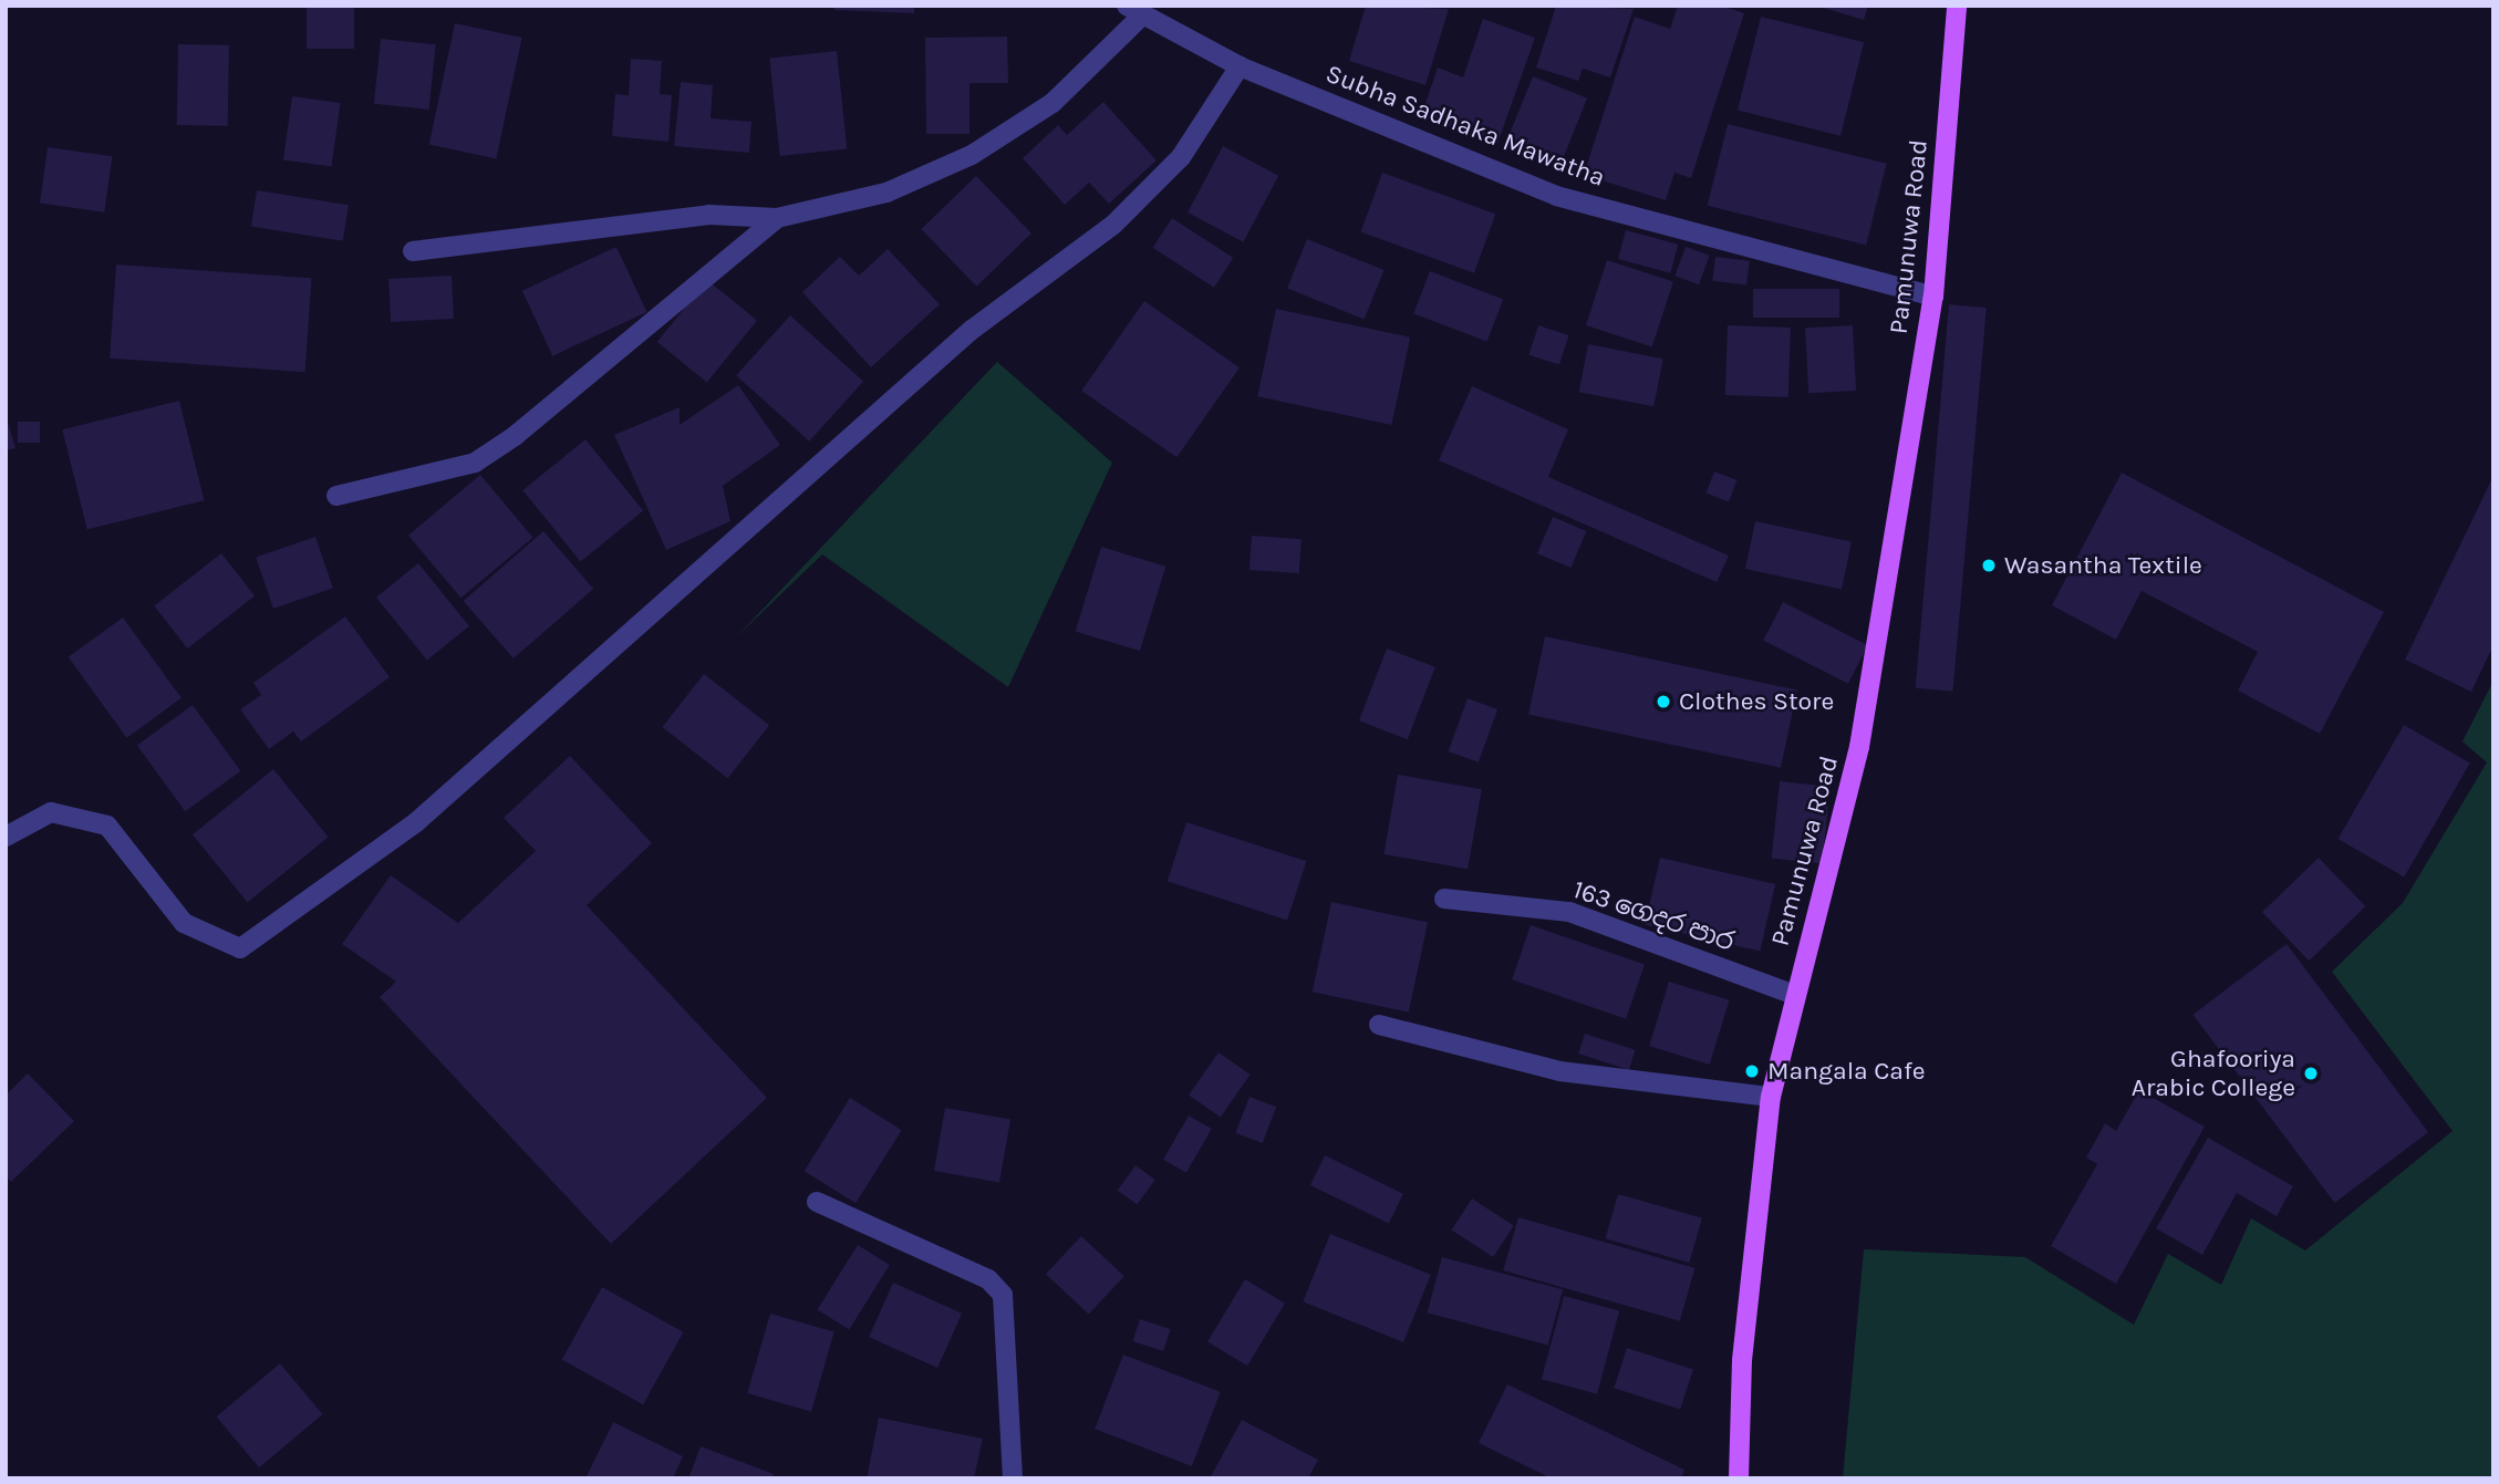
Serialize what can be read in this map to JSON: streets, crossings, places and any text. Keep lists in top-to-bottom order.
{
  "streets": {
    "main road": ["Pamunuwa Road"],
    "street": ["Subha Sadhaka Mawatha", "163 ගෙදර පාර"]
  },
  "crossings": [
    ["Subha Sadhaka Mawatha", "Pamunuwa Road"],
    ["Pamunuwa Road", "163 ගෙදර පාර"]
  ],
  "places": [
    "Wasantha Textile",
    "Clothes Store",
    "Mangala Cafe",
    "Ghafooriya Arabic College"
  ]
}
